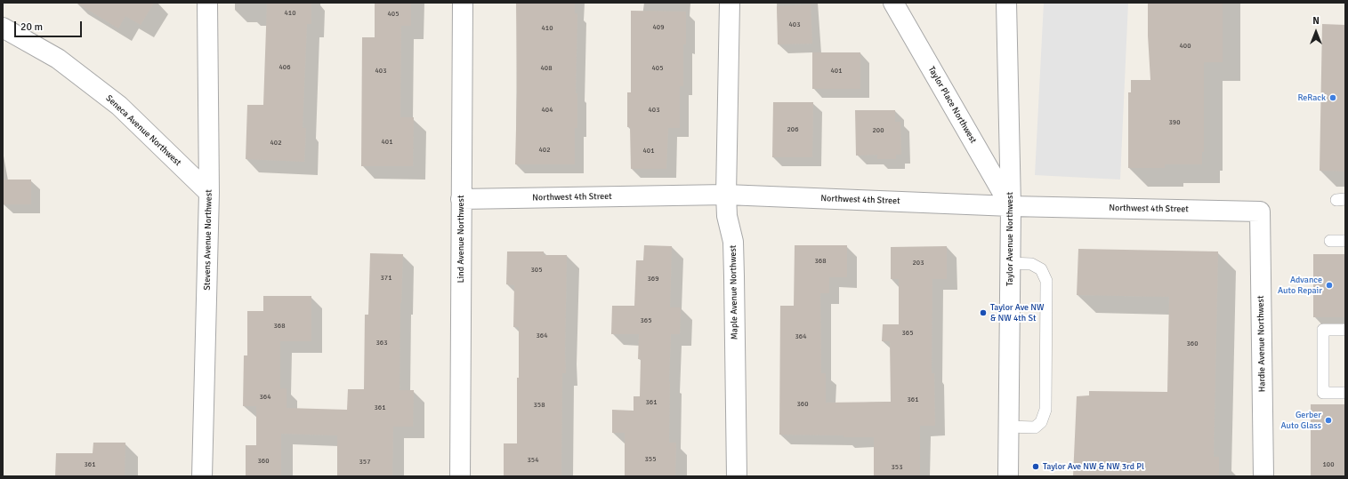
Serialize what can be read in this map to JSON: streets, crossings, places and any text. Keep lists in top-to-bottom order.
{
  "streets": {
    "street": [
      "Taylor Place Northwest",
      "Seneca Avenue Northwest",
      "Northwest 4th Street",
      "Lind Avenue Northwest",
      "Taylor Avenue Northwest",
      "Stevens Avenue Northwest",
      "Maple Avenue Northwest",
      "Hardie Avenue Northwest"
    ]
  },
  "crossings": [
    ["Taylor Place Northwest", "Northwest 4th Street"],
    ["Taylor Place Northwest", "Taylor Avenue Northwest"],
    ["Seneca Avenue Northwest", "Stevens Avenue Northwest"],
    ["Northwest 4th Street", "Lind Avenue Northwest"],
    ["Northwest 4th Street", "Taylor Avenue Northwest"],
    ["Northwest 4th Street", "Maple Avenue Northwest"],
    ["Northwest 4th Street", "Hardie Avenue Northwest"]
  ],
  "places": [
    "ReRack",
    "Advance Auto Repair",
    "Taylor Ave NW & NW 4th St",
    "Gerber Auto Glass",
    "Taylor Ave NW & NW 3rd Pl"
  ],
  "house_numbers": [
    "410",
    "405",
    "403",
    "409",
    "410",
    "400",
    "406",
    "408",
    "405",
    "403",
    "401",
    "404",
    "403",
    "390",
    "206",
    "200",
    "401",
    "402",
    "402",
    "401",
    "368",
    "203",
    "305",
    "371",
    "369",
    "365",
    "368",
    "365",
    "364",
    "364",
    "363",
    "360",
    "364",
    "361",
    "361",
    "360",
    "358",
    "361",
    "355",
    "354",
    "360",
    "357",
    "361",
    "100",
    "353"
  ],
  "scale_bar": "20 m",
  "north": "top"
}
